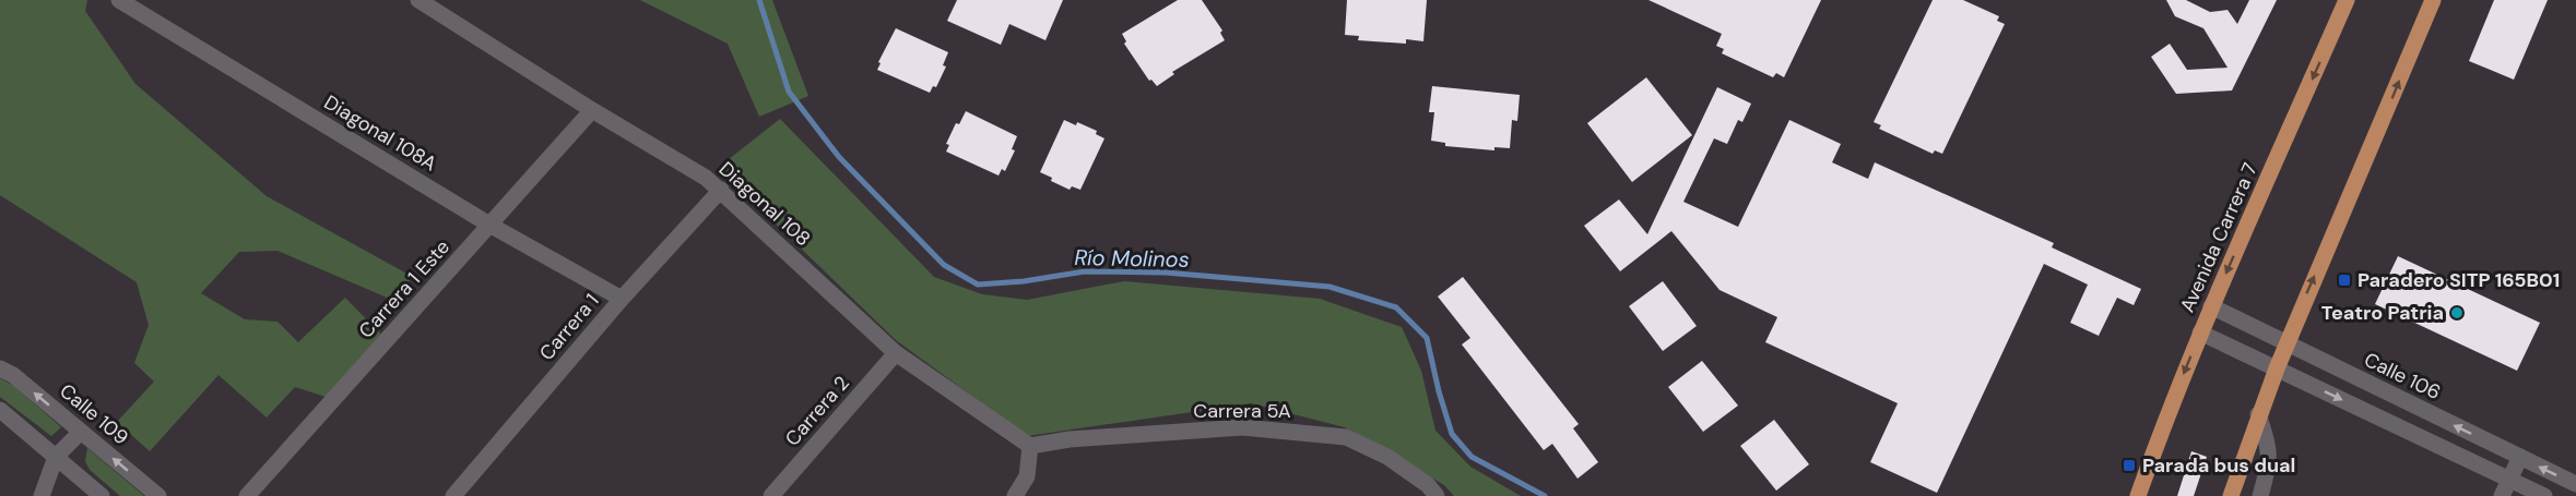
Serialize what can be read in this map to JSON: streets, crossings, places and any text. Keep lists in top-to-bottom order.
{
  "streets": {
    "main road": ["Avenida Carrera 7"],
    "street": [
      "Diagonal 108A",
      "Diagonal 108",
      "Carrera 1 Este",
      "Carrera 1",
      "Calle 106",
      "Carrera 2",
      "Carrera 5A",
      "Calle 109"
    ]
  },
  "crossings": [
    ["Diagonal 108A", "Carrera 1 Este"],
    ["Diagonal 108A", "Carrera 1"],
    ["Diagonal 108", "Carrera 1 Este"],
    ["Diagonal 108", "Carrera 1"],
    ["Diagonal 108", "Carrera 2"],
    ["Diagonal 108", "Carrera 5A"],
    ["Avenida Carrera 7", "Calle 106"]
  ],
  "water": ["Río Molinos"],
  "places": {
    "transit": ["Paradero SITP 165B01", "Parada bus dual"],
    "other": ["Teatro Patria"]
  }
}
